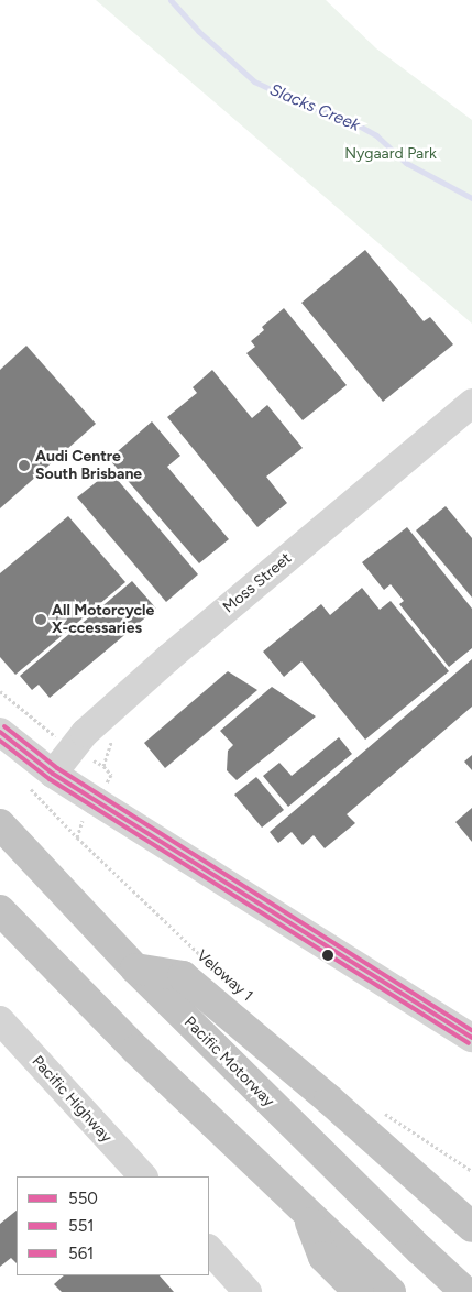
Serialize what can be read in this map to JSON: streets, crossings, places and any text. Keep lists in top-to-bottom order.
{
  "streets": {
    "highway": ["Pacific Motorway"],
    "street": ["Moss Street", "Pacific Highway"],
    "path": ["Veloway 1"]
  },
  "water": ["Slacks Creek"],
  "parks": ["Nygaard Park"],
  "places": ["Audi Centre South Brisbane", "All Motorcycle X-ccessaries"],
  "lines": ["transit line 561", "transit line 550", "transit line 551"],
  "legend": ["550", "551", "561"]
}
